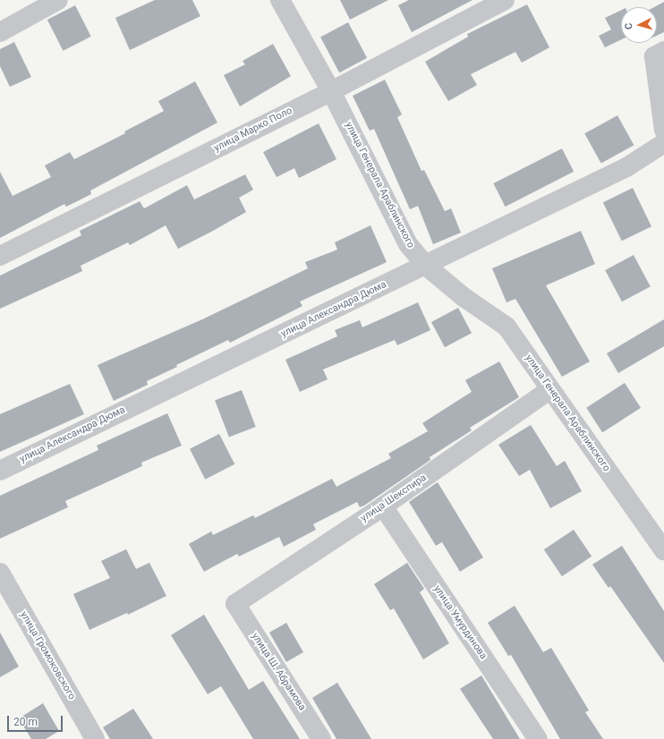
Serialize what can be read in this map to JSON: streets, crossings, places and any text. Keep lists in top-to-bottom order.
{
  "streets": {
    "street": [
      "улица Марко Поло",
      "улица Генерала Араблинского",
      "улица Александра Дюма",
      "улица Шекспира",
      "улица Умурдинова",
      "улица Громоковского",
      "улица Ш. Абрамова"
    ]
  },
  "crossings": [
    ["улица Марко Поло", "улица Генерала Араблинского"],
    ["улица Генерала Араблинского", "улица Александра Дюма"],
    ["улица Генерала Араблинского", "улица Шекспира"],
    ["улица Шекспира", "улица Умурдинова"],
    ["улица Шекспира", "улица Ш. Абрамова"]
  ],
  "scale_bar": "20 m",
  "north": "left"
}
